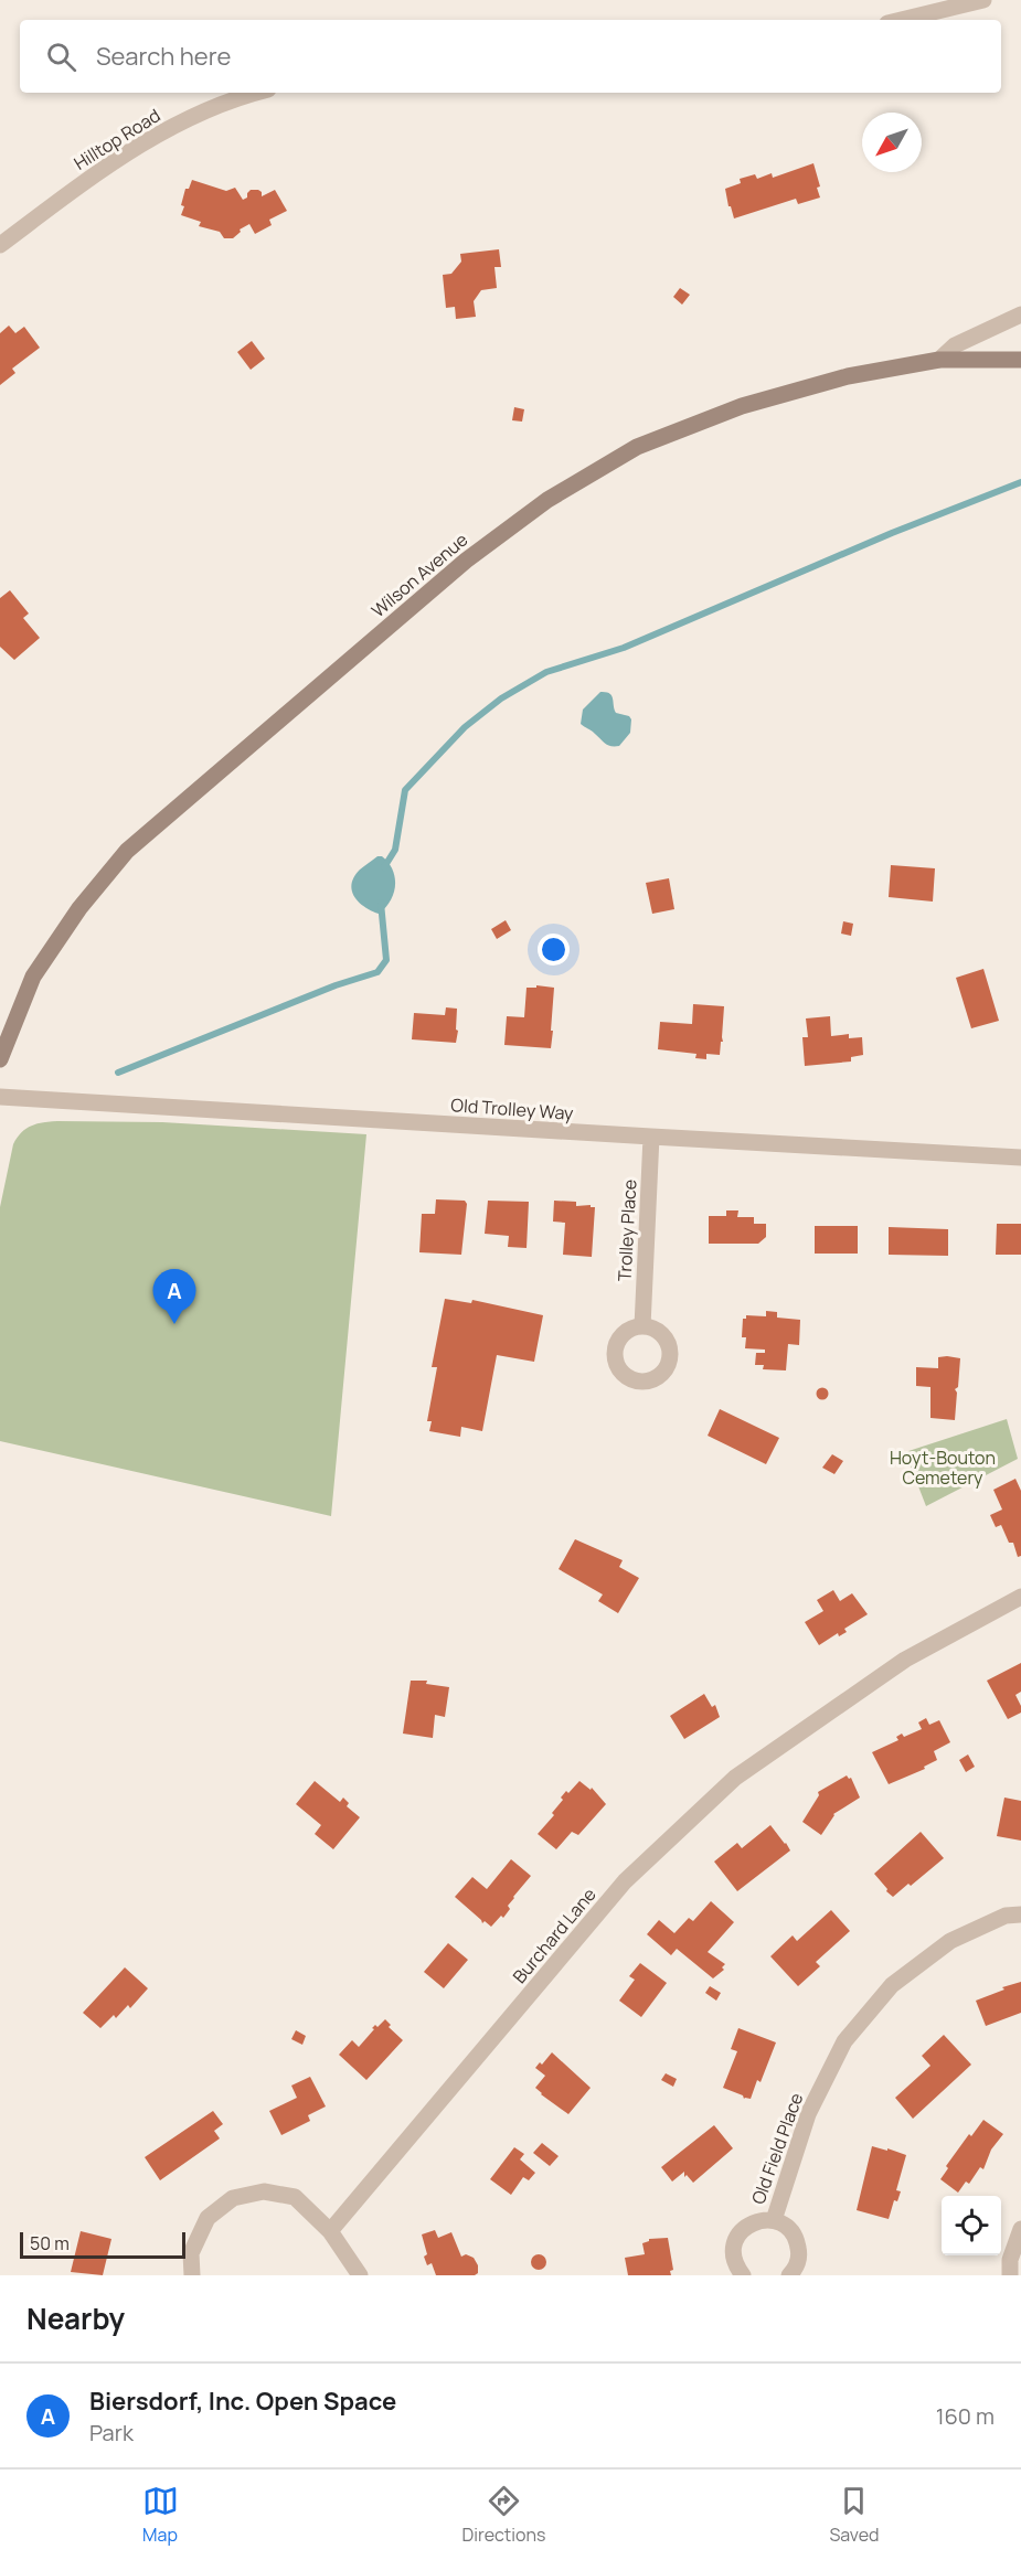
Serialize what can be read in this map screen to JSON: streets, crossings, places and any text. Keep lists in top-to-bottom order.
{
  "streets": {
    "main road": ["Wilson Avenue"],
    "street": [
      "Hilltop Road",
      "Old Trolley Way",
      "Trolley Place",
      "Burchard Lane",
      "Old Field Place"
    ]
  },
  "crossings": [
    ["Old Trolley Way", "Trolley Place"]
  ],
  "parks": ["Hoyt-Bouton Cemetery"],
  "scale_bar": "50 m",
  "north": "bottom left",
  "page": {
    "search": "Search here",
    "pins": "A",
    "scale": "50 m",
    "heading": "Nearby",
    "list": [
      {
        "mark": "A",
        "name": "Biersdorf, Inc. Open Space",
        "note": "Park",
        "value": "160 m"
      }
    ],
    "nav": ["Map", "Directions", "Saved"]
  }
}
